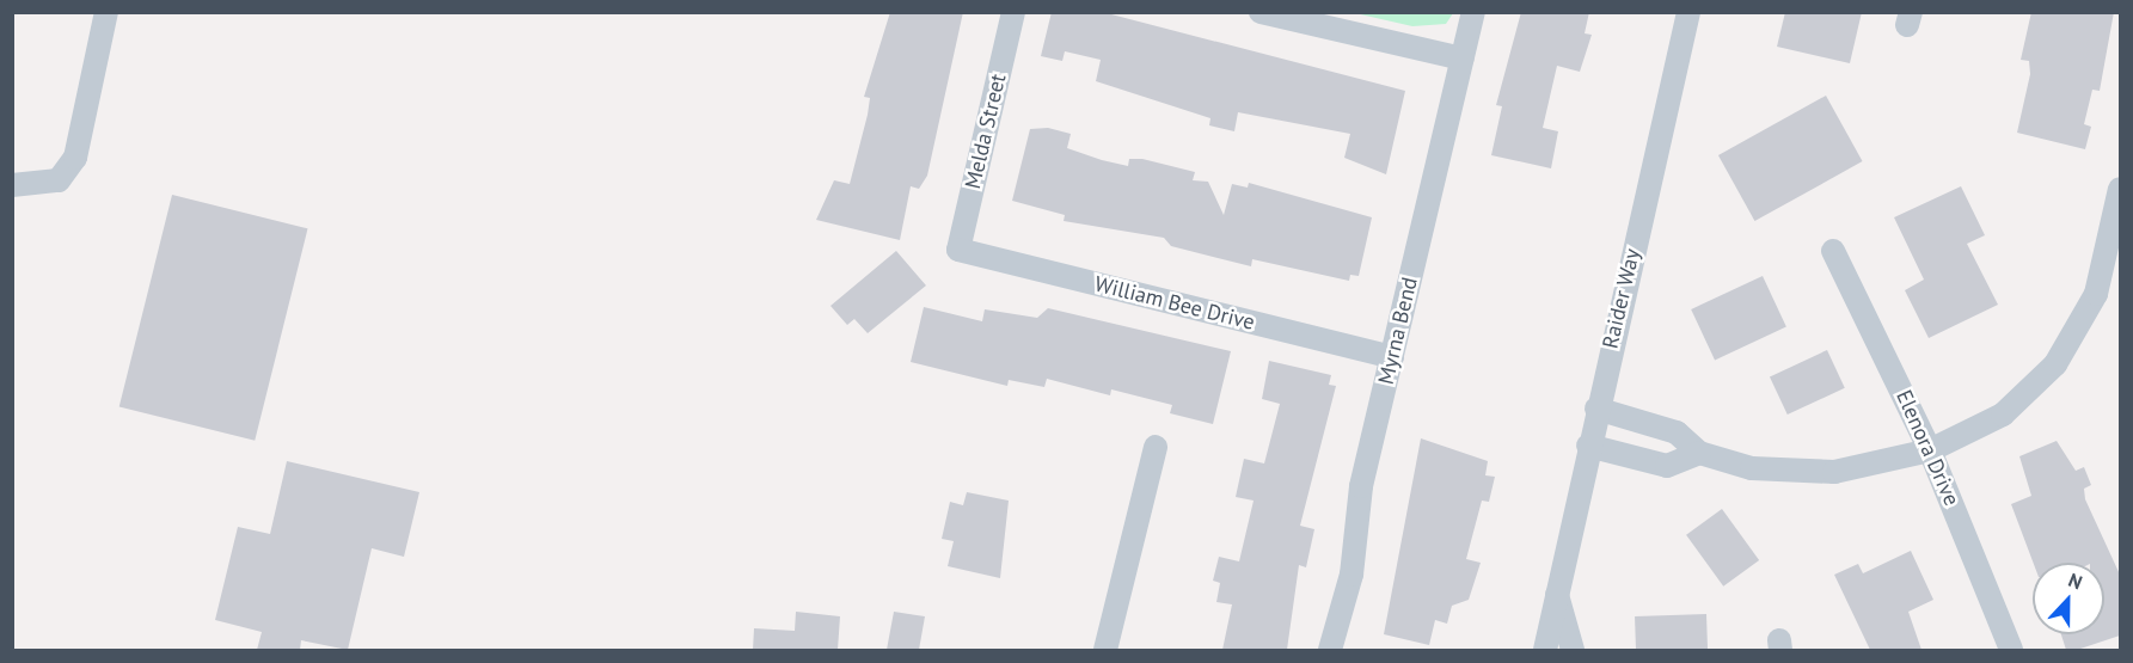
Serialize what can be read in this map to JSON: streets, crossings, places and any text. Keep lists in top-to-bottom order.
{
  "streets": {
    "street": [
      "Melda Street",
      "Raider Way",
      "William Bee Drive",
      "Myrna Bend",
      "Elenora Drive"
    ]
  },
  "crossings": [
    ["Melda Street", "William Bee Drive"],
    ["William Bee Drive", "Myrna Bend"]
  ],
  "north": "top"
}
